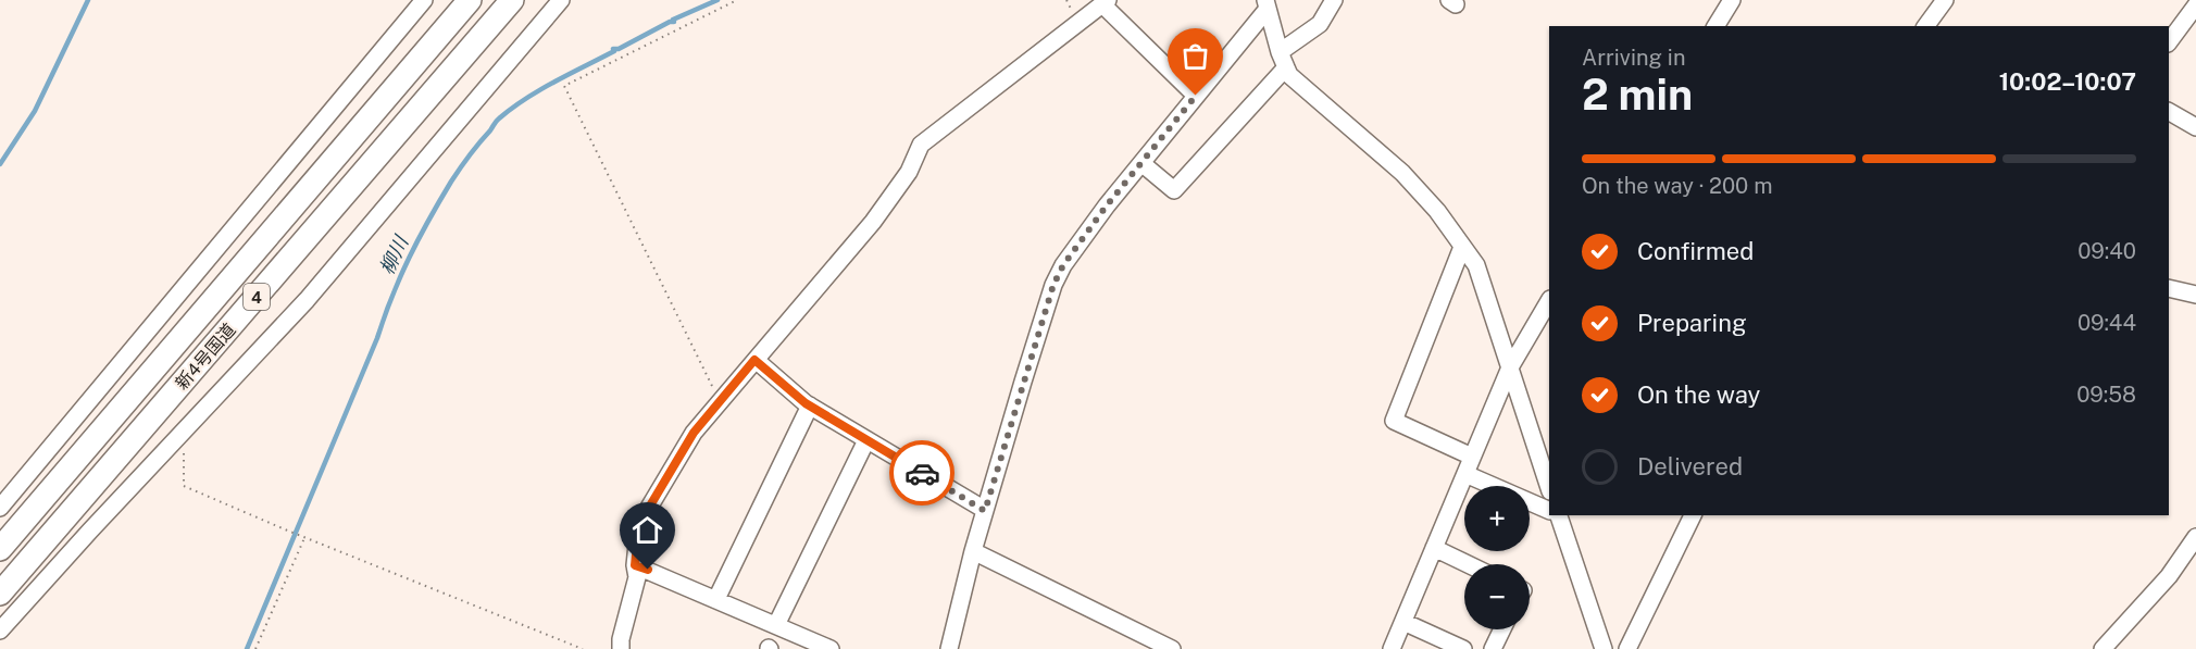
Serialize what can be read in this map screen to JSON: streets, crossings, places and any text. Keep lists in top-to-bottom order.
{
  "streets": {
    "highway": ["4", "新4号国道"]
  },
  "water": ["柳川"],
  "page": {
    "heading": ["2 min", "Arriving in", "10:02–10:07"],
    "bar": "On the way · 200 m",
    "list": [
      ["Confirmed", "09:40"],
      ["Preparing", "09:44"],
      ["On the way", "09:58"],
      "Delivered"
    ],
    "map_buttons": ["+", "−"]
  }
}
